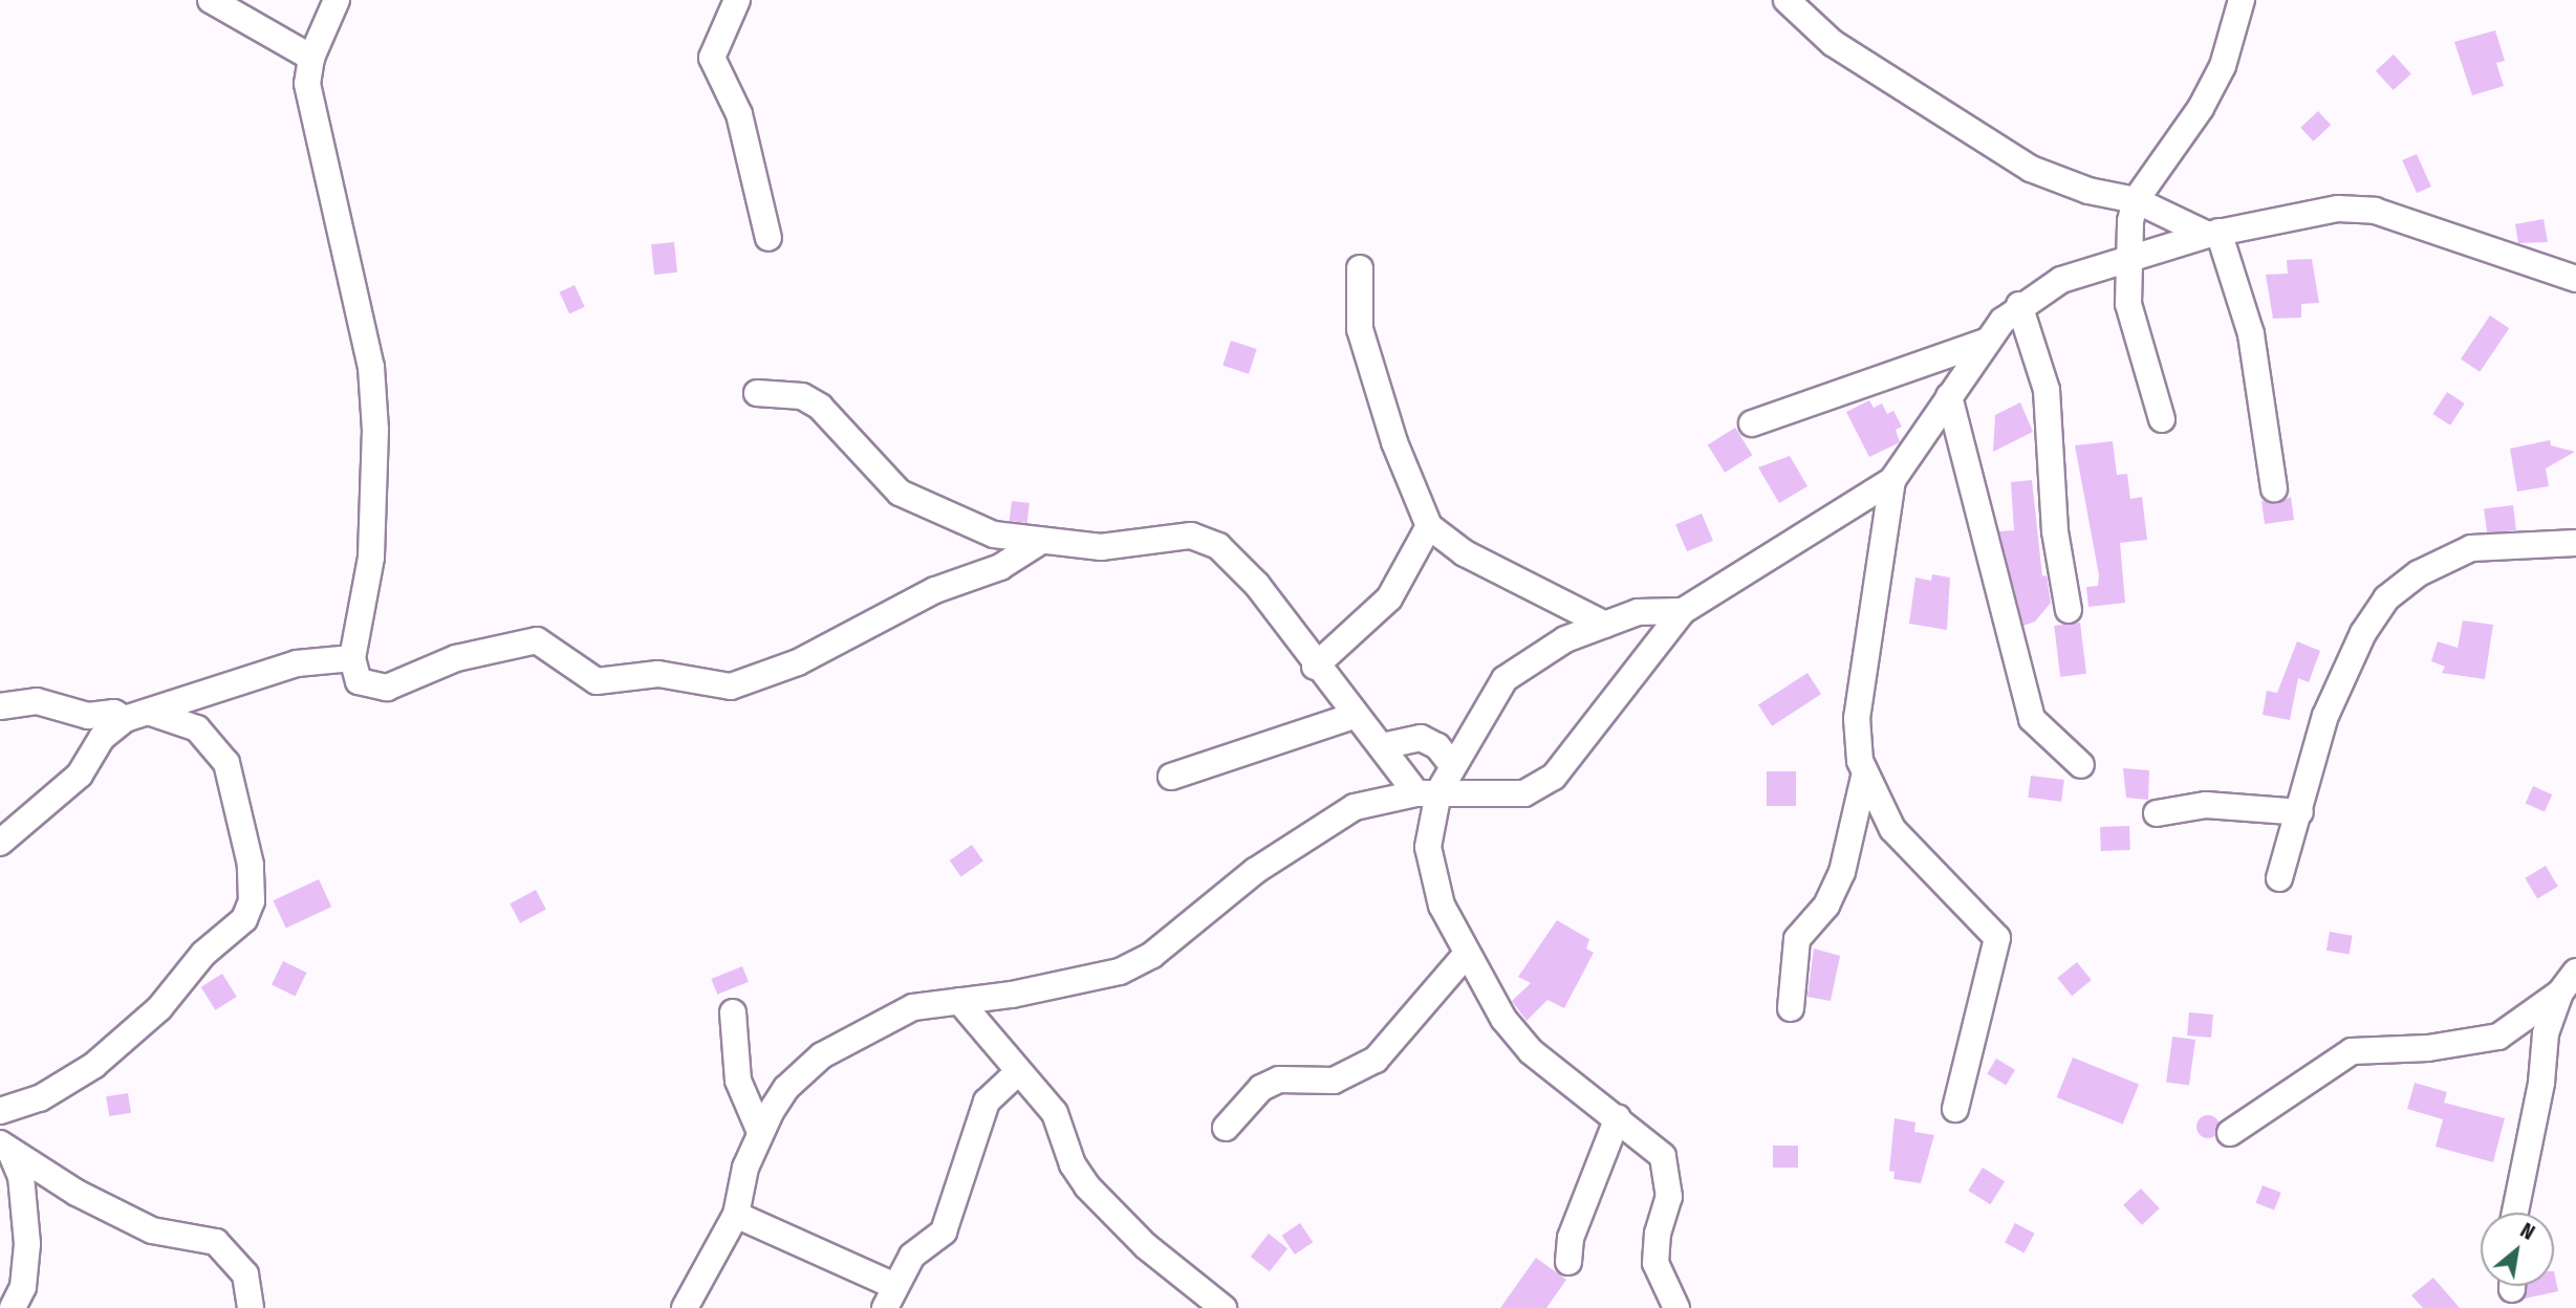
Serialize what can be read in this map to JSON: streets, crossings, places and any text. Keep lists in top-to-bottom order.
{
  "north": "top right"
}
